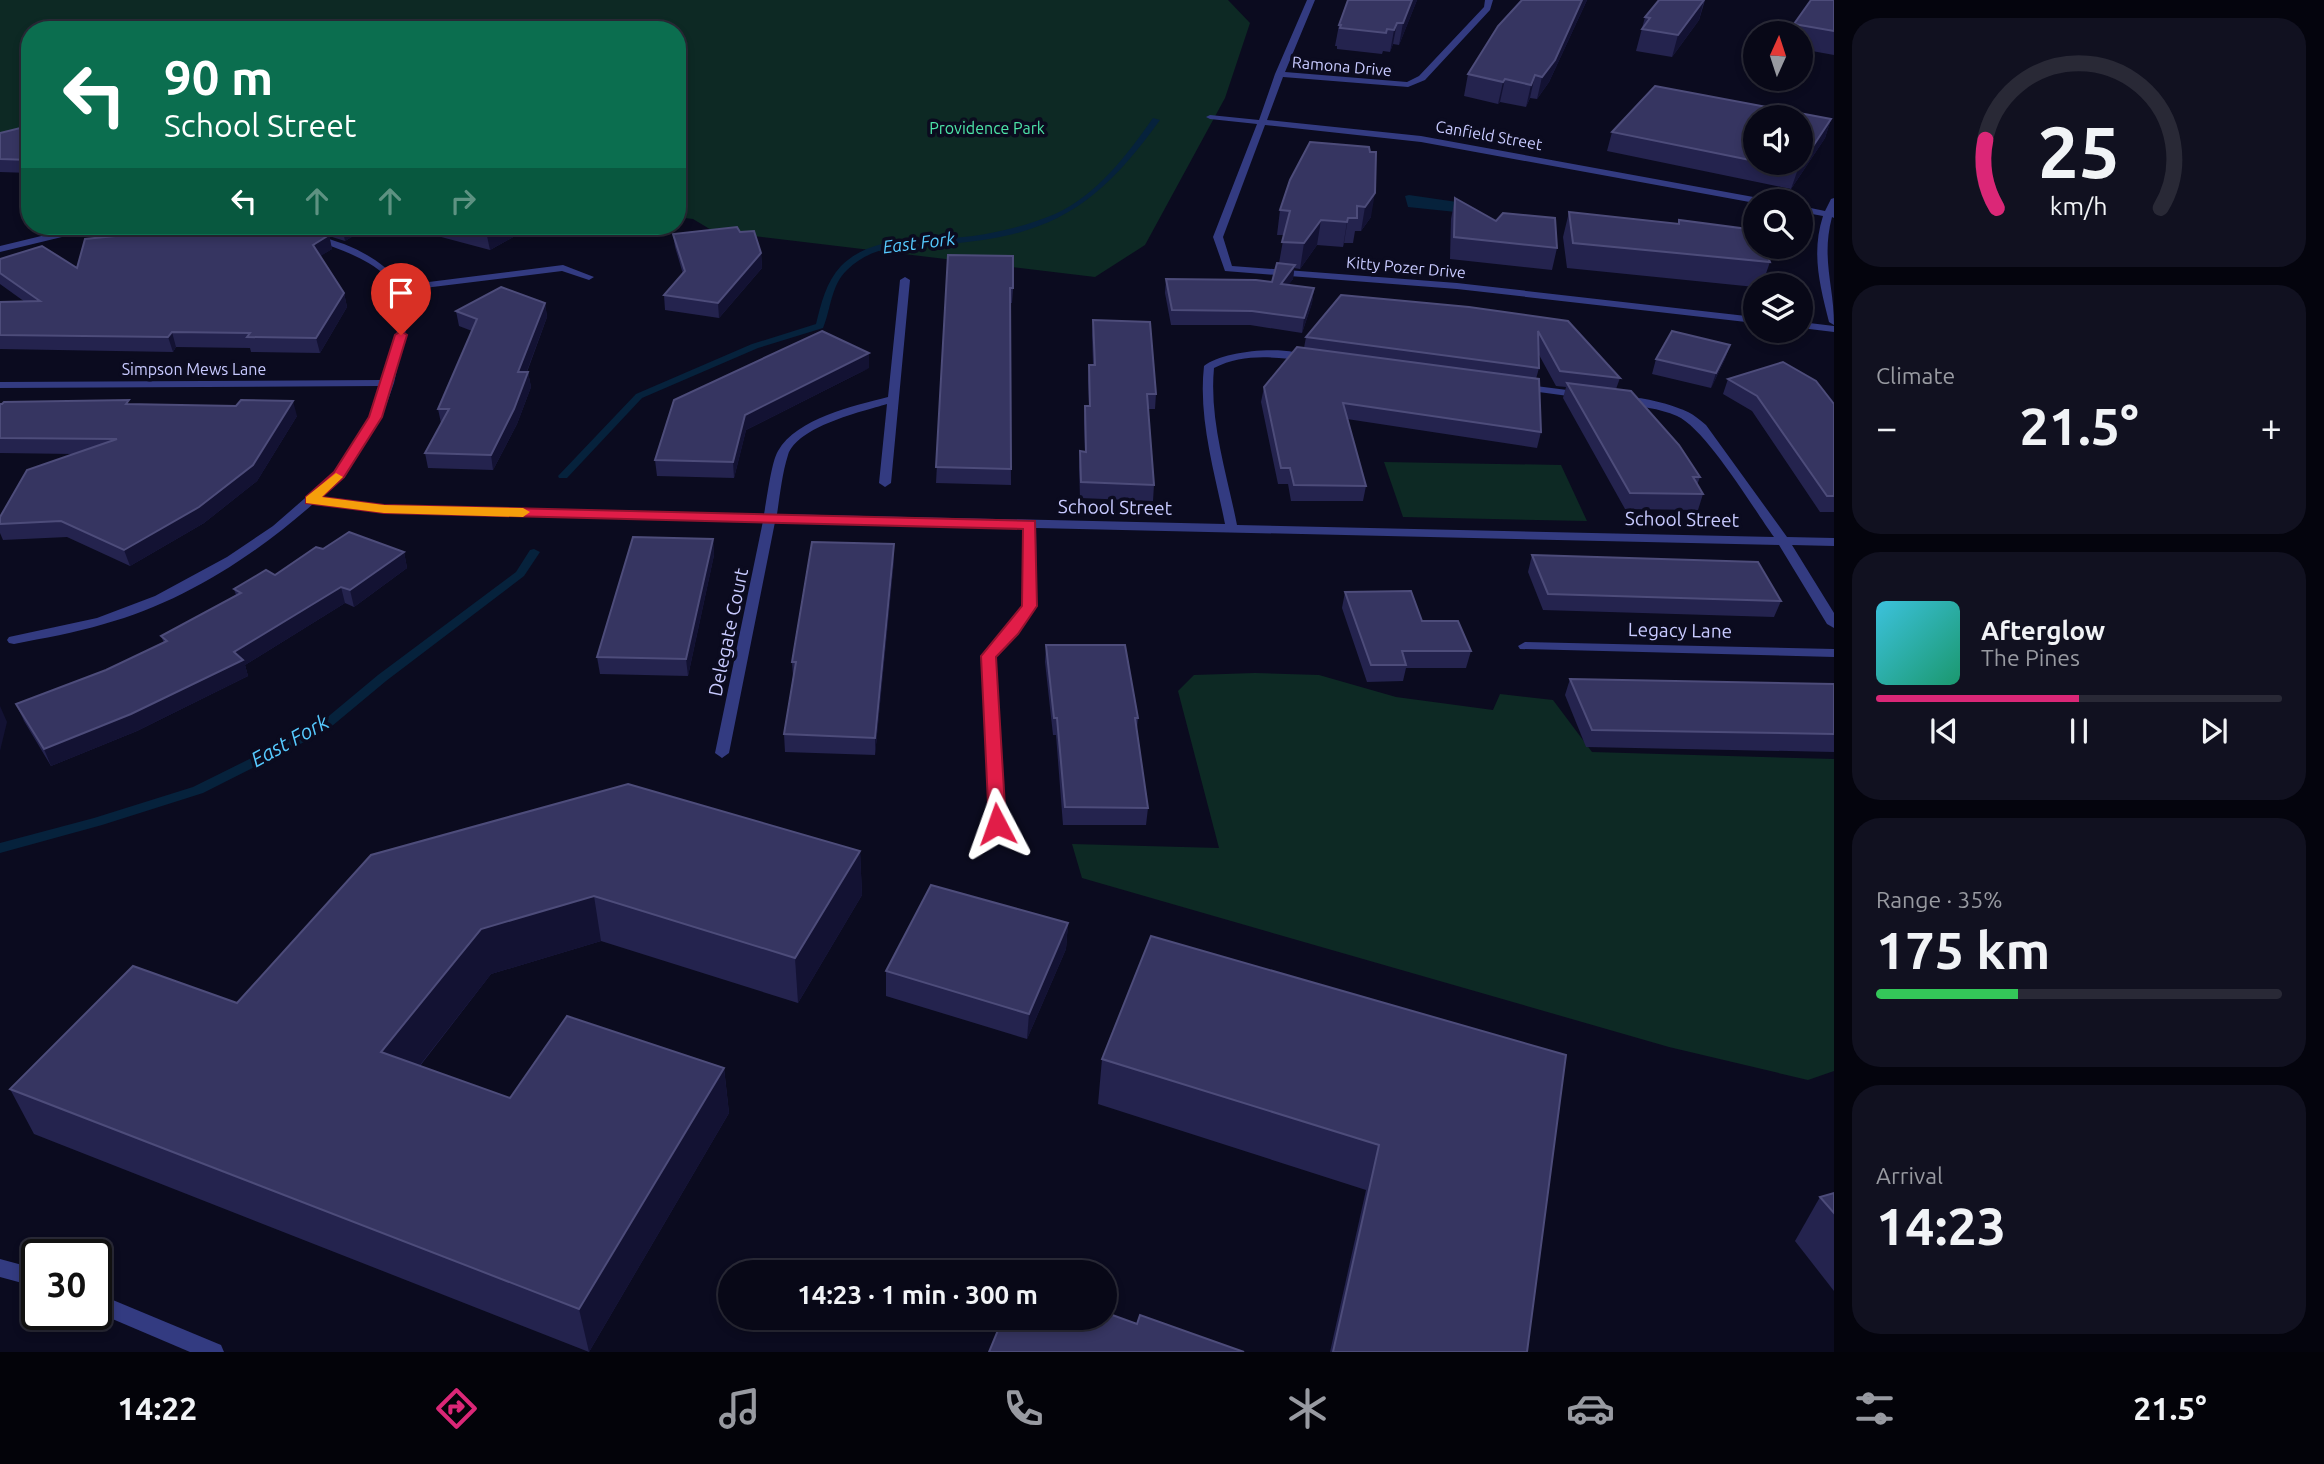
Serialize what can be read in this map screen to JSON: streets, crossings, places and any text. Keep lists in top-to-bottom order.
{
  "streets": {
    "street": [
      "Ramona Drive",
      "Canfield Street",
      "Kitty Pozer Drive",
      "Simpson Mews Lane",
      "School Street",
      "Legacy Lane",
      "Delegate Court"
    ]
  },
  "crossings": [
    ["Ramona Drive", "Kitty Pozer Drive"],
    ["Canfield Street", "Kitty Pozer Drive"],
    ["School Street", "Delegate Court"]
  ],
  "water": ["East Fork"],
  "parks": ["Providence Park"],
  "north": "top",
  "page": {
    "turn": ["90 m", "School Street"],
    "tile": [
      "Climate",
      ["Range · 35%", "175 km"],
      ["Arrival", "14:23"]
    ],
    "heat": ["−", "21.5°", "+"],
    "song": ["Afterglow", "The Pines"],
    "limit": "30",
    "trip": "14:23 · 1 min · 300 m",
    "tabs": ["14:22", "21.5°"],
    "gauge": ["25", "km/h"]
  }
}
